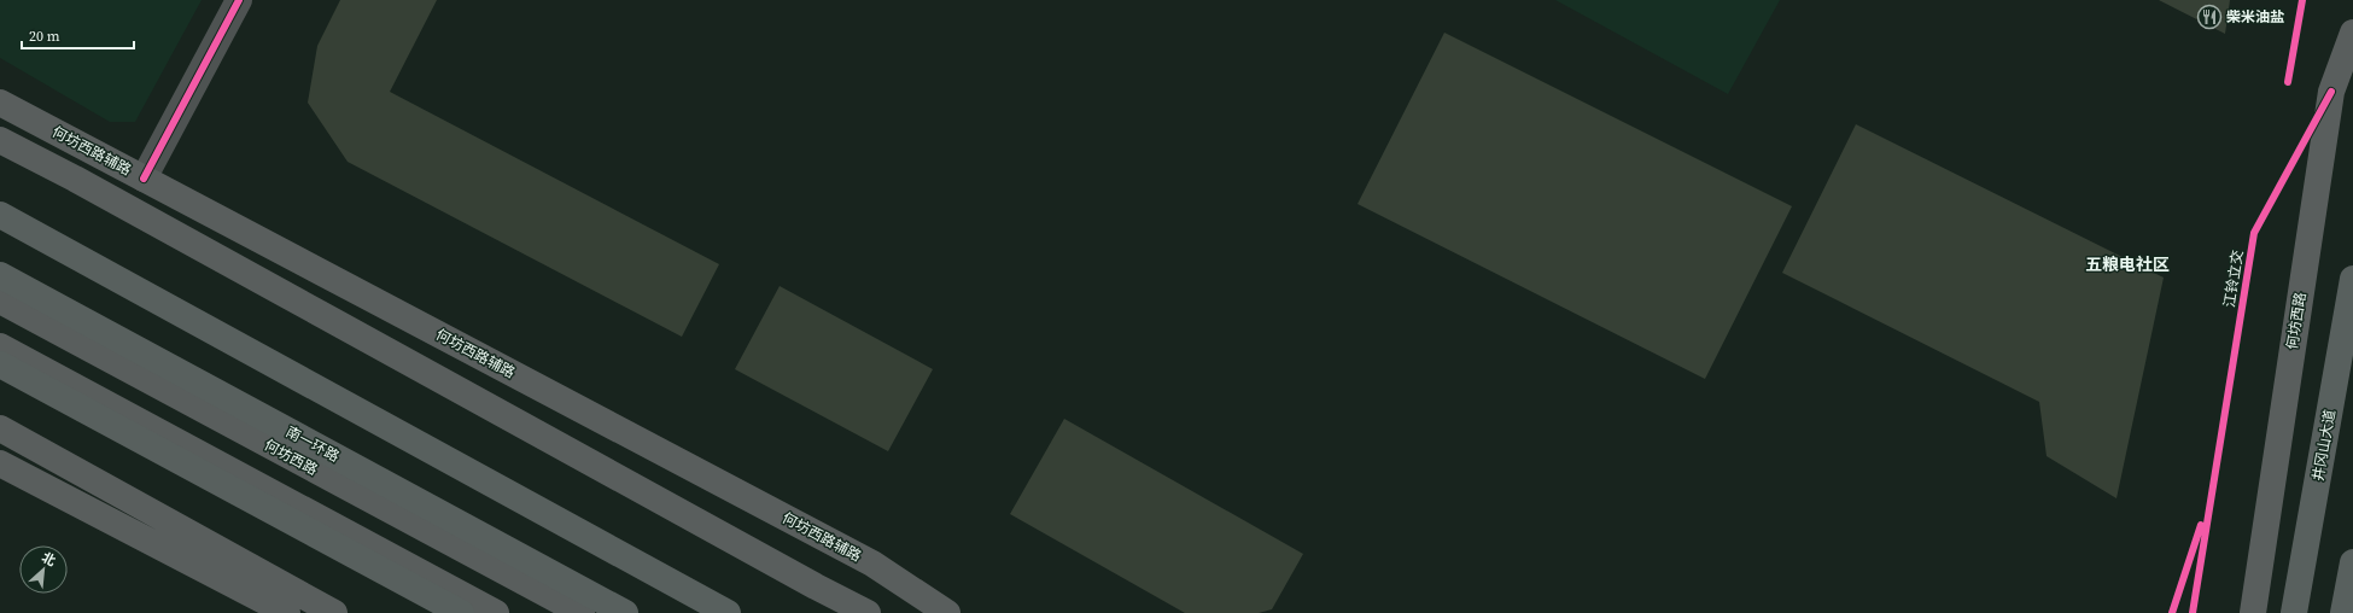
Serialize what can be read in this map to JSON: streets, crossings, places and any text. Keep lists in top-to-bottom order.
{
  "streets": {
    "highway": ["南一环路", "井冈山大道"],
    "main road": ["何坊西路辅路", "何坊西路"],
    "cycle path": ["江铃立交"]
  },
  "districts": ["五粮电社区"],
  "places": {
    "restaurant": ["柴米油盐"]
  },
  "scale_bar": "20 m",
  "north": "top right"
}
